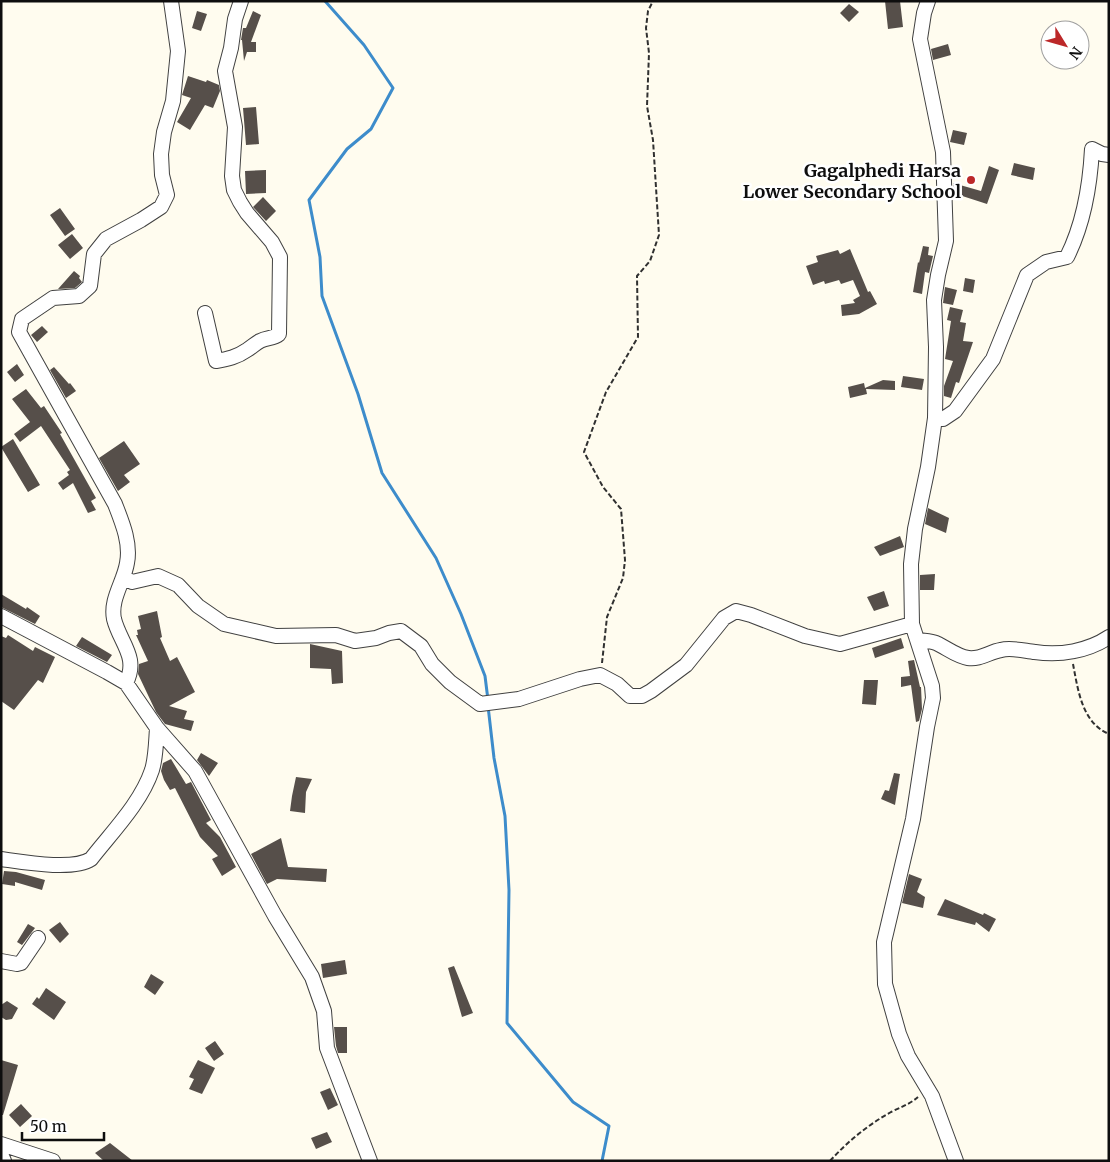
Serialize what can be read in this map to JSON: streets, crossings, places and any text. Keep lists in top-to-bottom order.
{
  "places": ["Gagalphedi Harsa Lower Secondary School"],
  "scale_bar": "50 m",
  "north": "bottom right"
}
